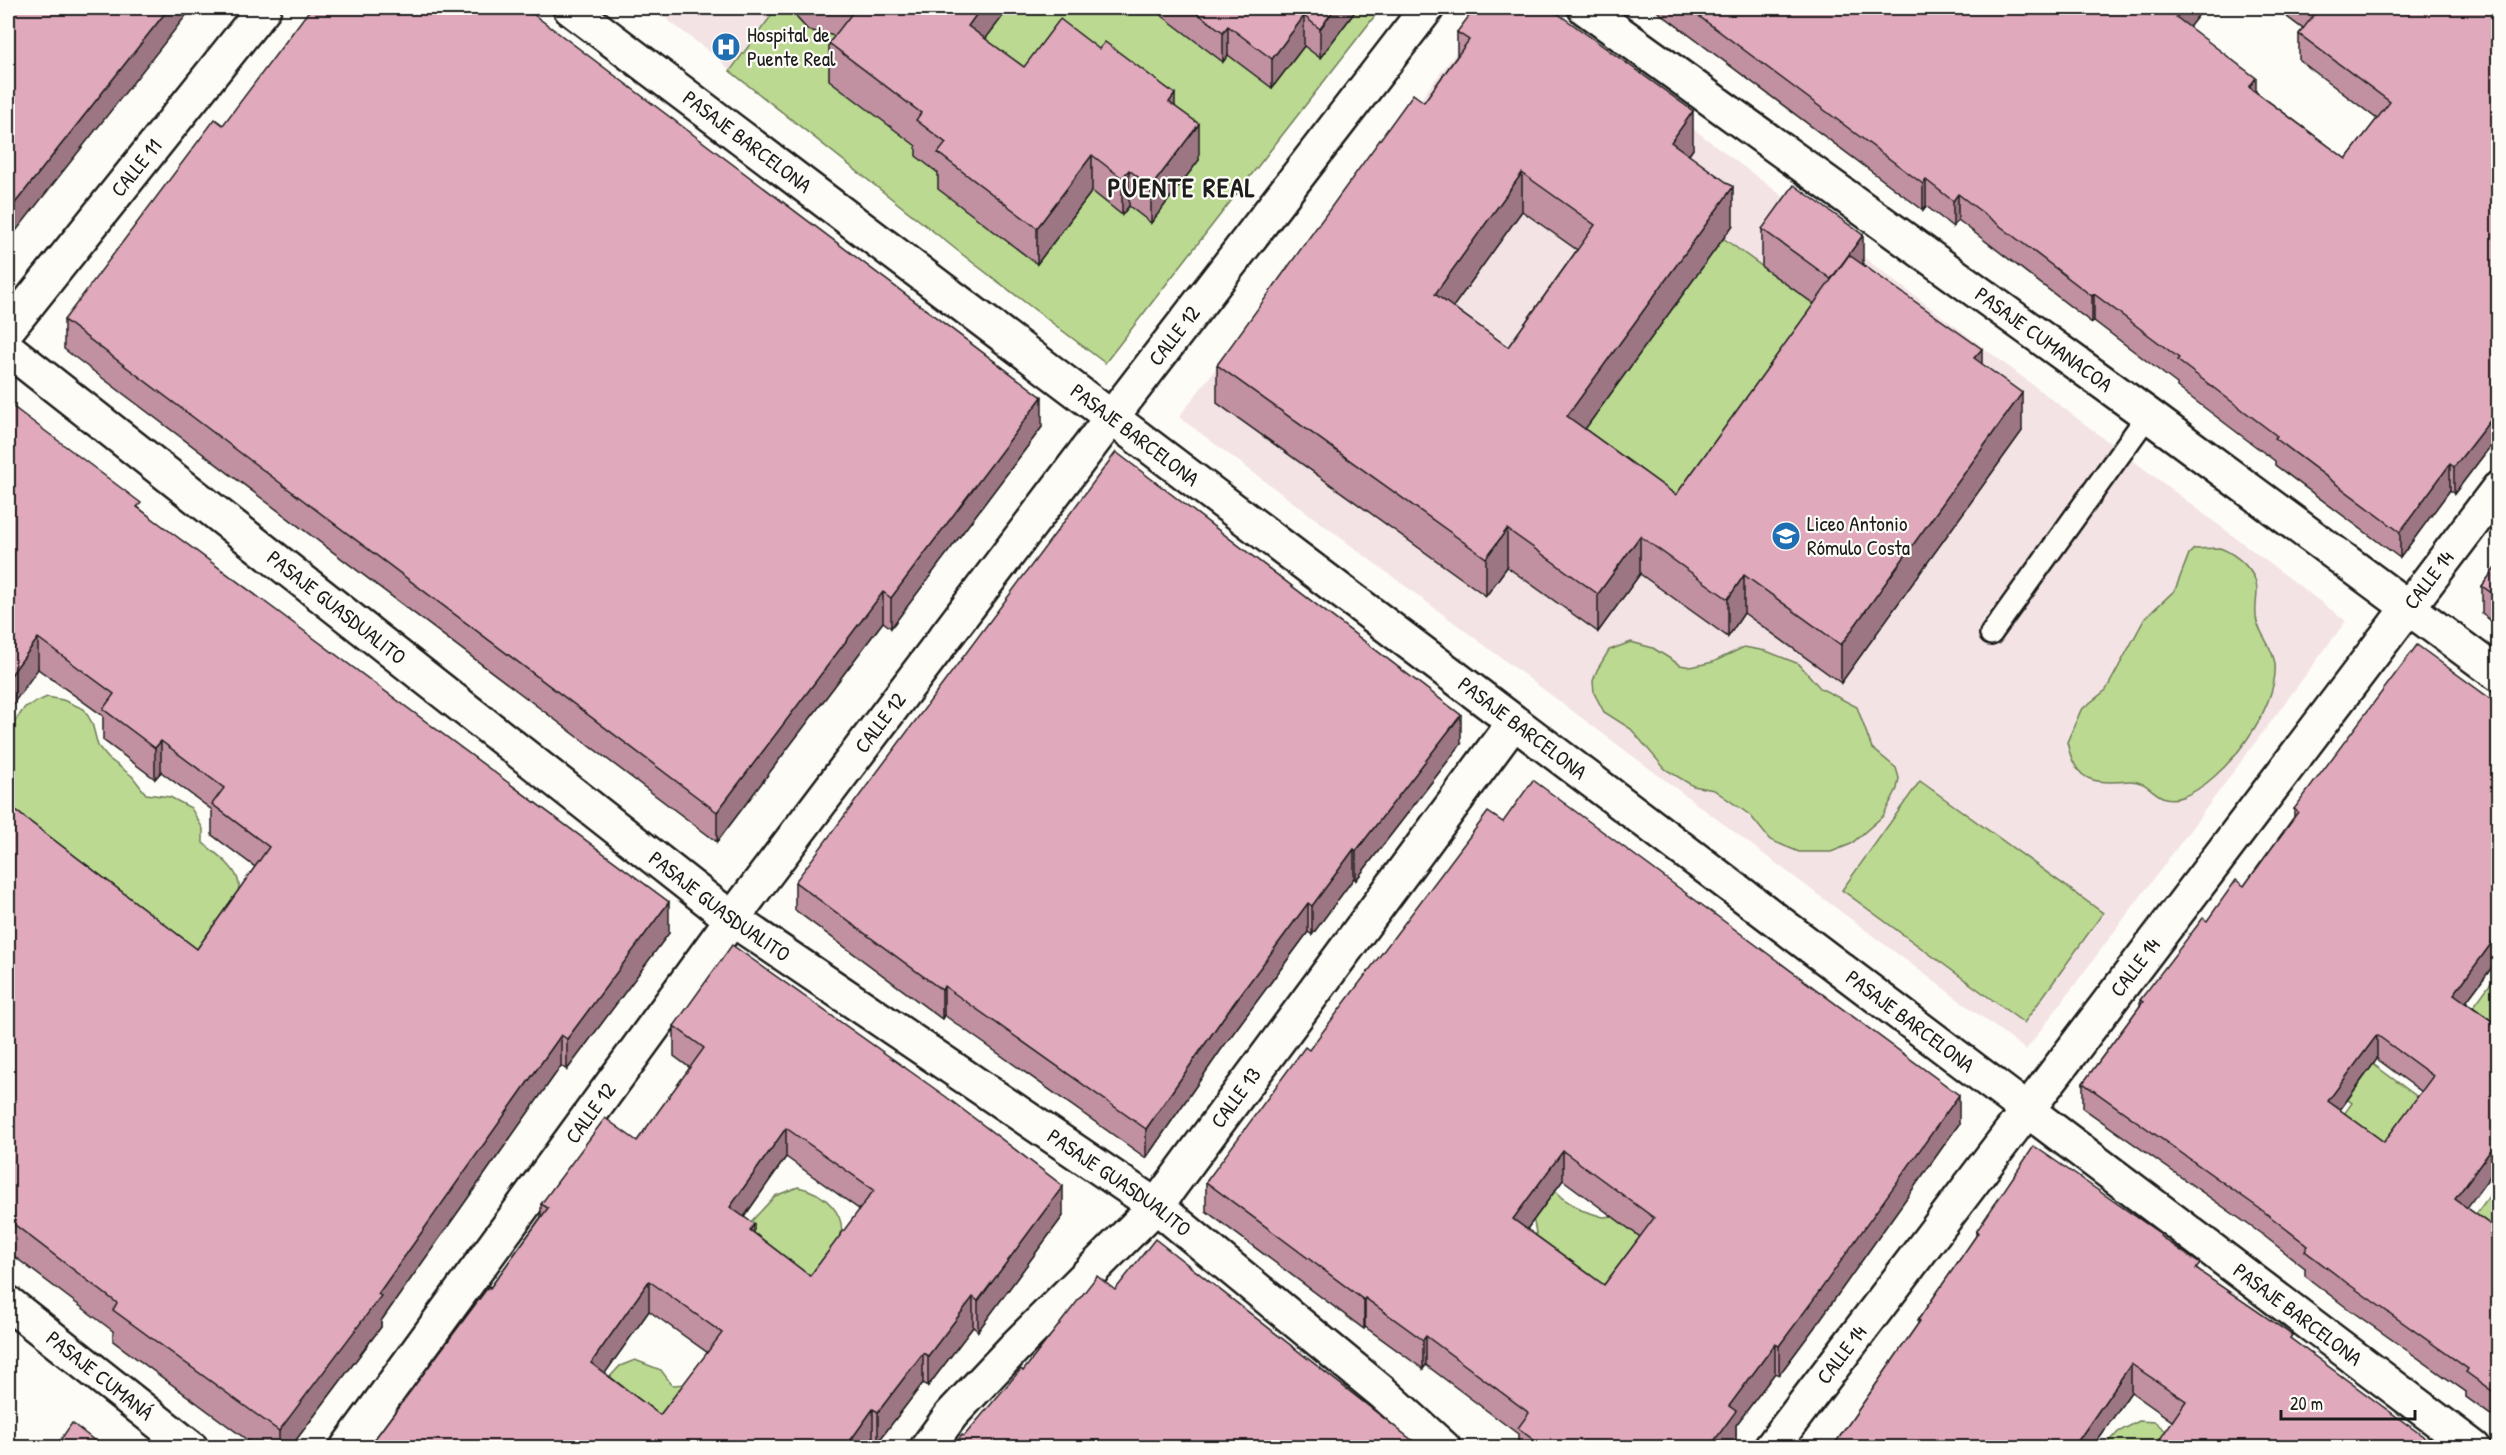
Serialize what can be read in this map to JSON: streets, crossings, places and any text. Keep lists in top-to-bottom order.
{
  "streets": {
    "street": [
      "PASAJE BARCELONA",
      "CALLE 11",
      "CALLE 12",
      "PASAJE CUMANACOA",
      "CALLE 14",
      "PASAJE GUASDUALITO",
      "CALLE 13",
      "PASAJE CUMANÁ"
    ]
  },
  "crossings": [
    ["PASAJE BARCELONA", "CALLE 12"],
    ["PASAJE BARCELONA", "CALLE 14"],
    ["PASAJE BARCELONA", "CALLE 13"],
    ["CALLE 12", "PASAJE GUASDUALITO"],
    ["PASAJE CUMANACOA", "CALLE 14"],
    ["PASAJE GUASDUALITO", "CALLE 13"]
  ],
  "districts": ["PUENTE REAL"],
  "places": {
    "hospital": ["Hospital de Puente Real"],
    "school or university": ["Liceo Antonio Rómulo Costa"]
  },
  "scale_bar": "20 m"
}
